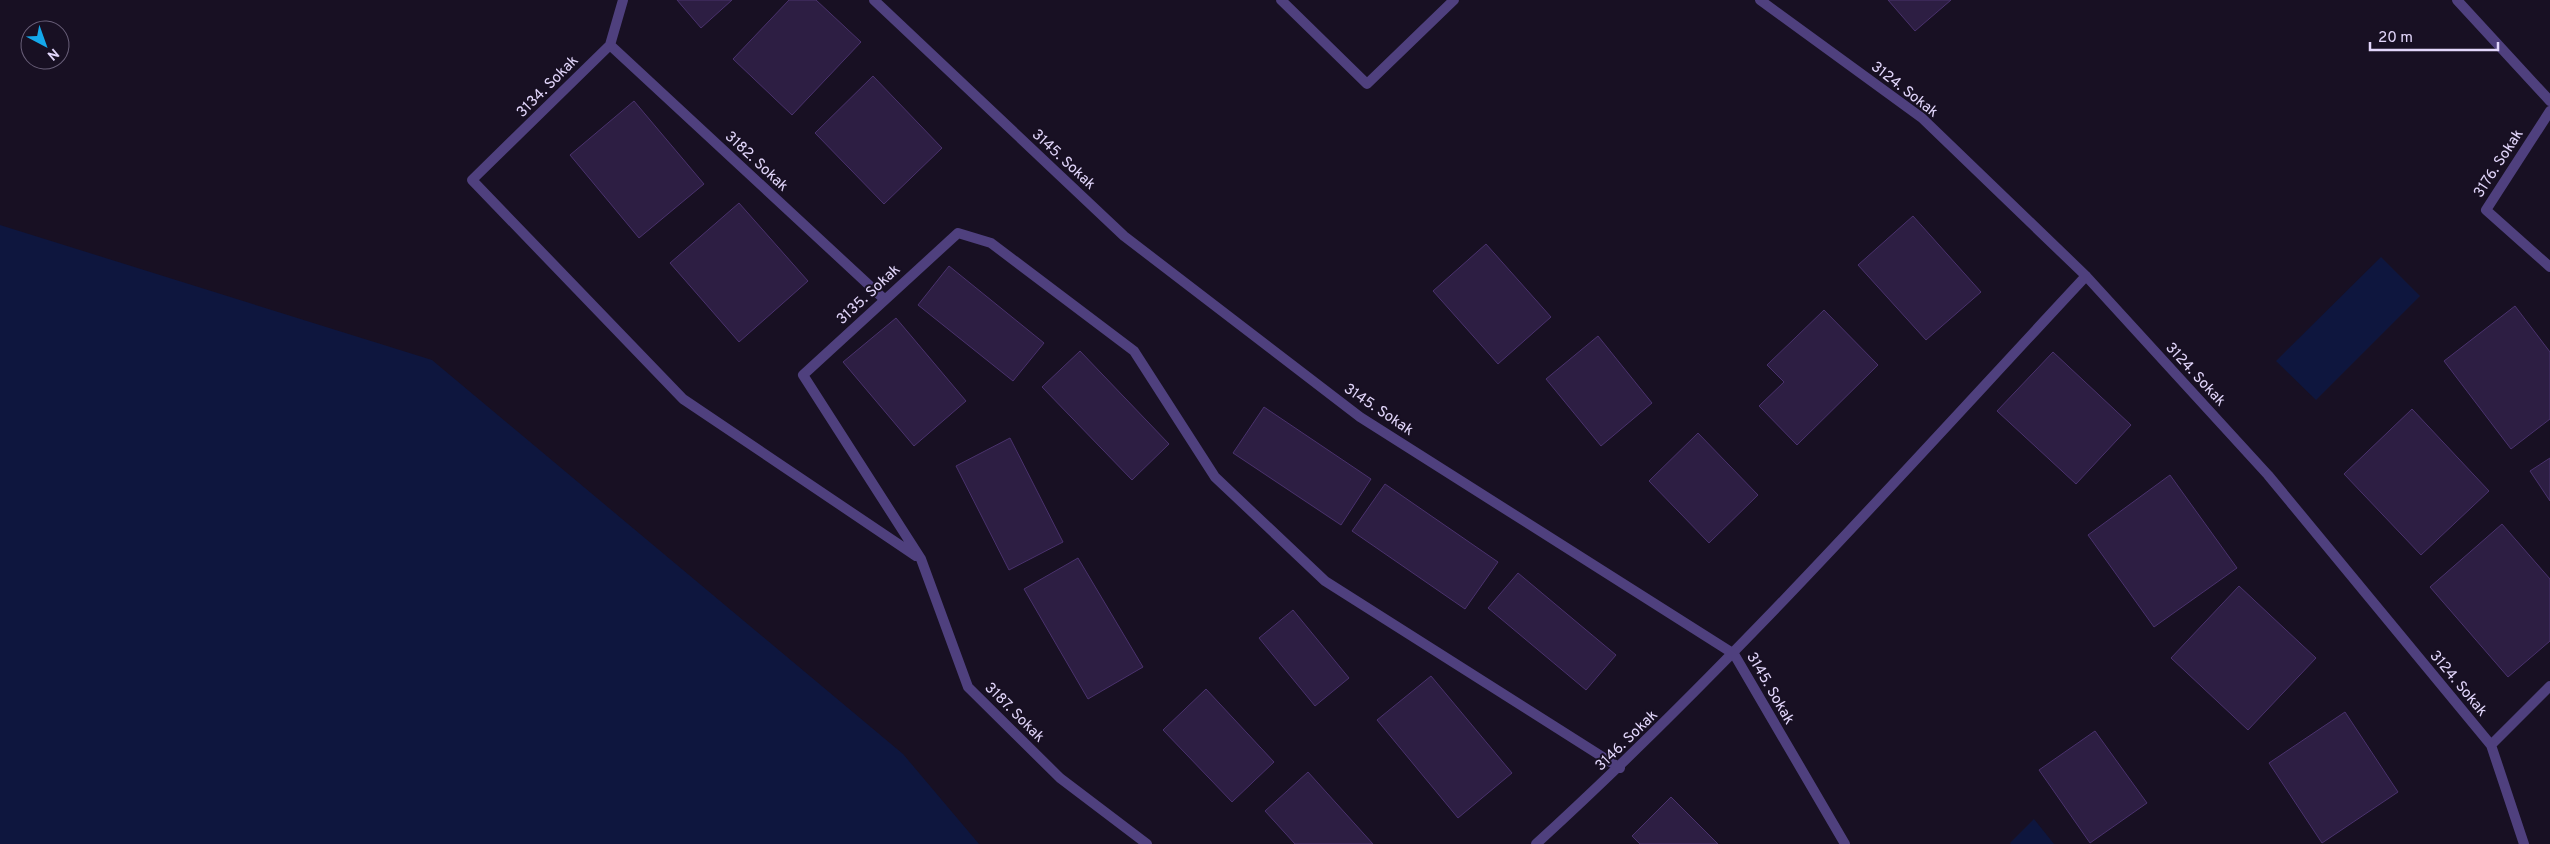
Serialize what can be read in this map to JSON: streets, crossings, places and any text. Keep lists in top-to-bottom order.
{
  "streets": {
    "street": [
      "3134. Sokak",
      "3124. Sokak",
      "3145. Sokak",
      "3182. Sokak",
      "3176. Sokak",
      "3135. Sokak",
      "3187. Sokak",
      "3146. Sokak"
    ]
  },
  "crossings": [
    ["3134. Sokak", "3182. Sokak"],
    ["3134. Sokak", "3135. Sokak"],
    ["3134. Sokak", "3187. Sokak"],
    ["3124. Sokak", "3146. Sokak"],
    ["3145. Sokak", "3146. Sokak"],
    ["3182. Sokak", "3135. Sokak"],
    ["3135. Sokak", "3187. Sokak"],
    ["3135. Sokak", "3146. Sokak"]
  ],
  "scale_bar": "20 m",
  "north": "bottom right"
}
